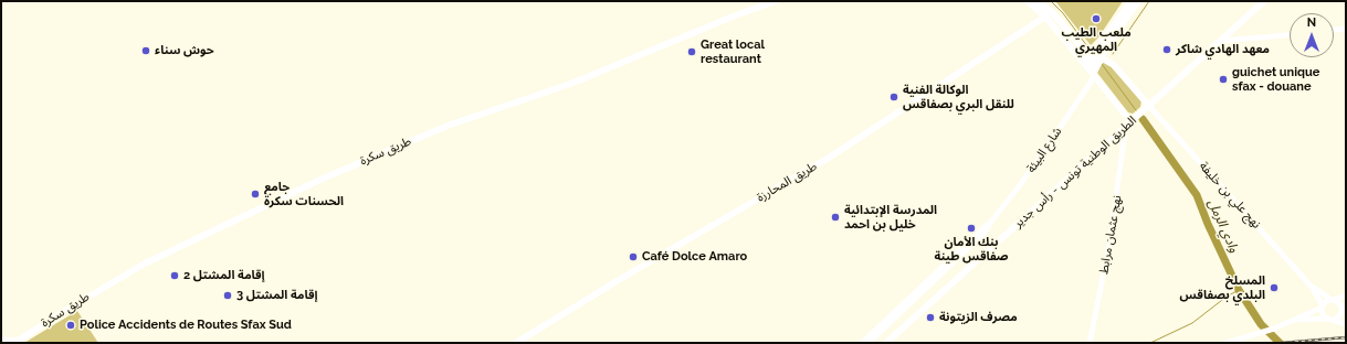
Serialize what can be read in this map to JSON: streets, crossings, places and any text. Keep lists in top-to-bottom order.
{
  "streets": {
    "main road": ["طريق سكرة", "الطريق الوطنية تونس - رأس جدير", "طريق المحارزة"],
    "street": ["شارع البيئة", "نهج علي بن خليفة", "نهج عثمان مرابط"]
  },
  "crossings": [
    ["الطريق الوطنية تونس - رأس جدير", "نهج علي بن خليفة"],
    ["الطريق الوطنية تونس - رأس جدير", "نهج عثمان مرابط"]
  ],
  "water": ["وادي الرمل"],
  "places": [
    "ملعب الطيب المهيري",
    "معهد الهادي شاكر",
    "حوش سناء",
    "Great local restaurant",
    "guichet unique sfax - douane",
    "الوكالة الفنية للنقل البري بصفاقس",
    "جامع الحسنات سكرة",
    "المدرسة الإبتدائية خليل بن احمد",
    "بنك الأمان صفاقس طينة",
    "Café Dolce Amaro",
    "إقامة المشتل 2",
    "المسلخ البلدي بصفاقس",
    "إقامة المشتل 3",
    "مصرف الزيتونة",
    "Police Accidents de Routes Sfax Sud"
  ],
  "north": "top"
}
